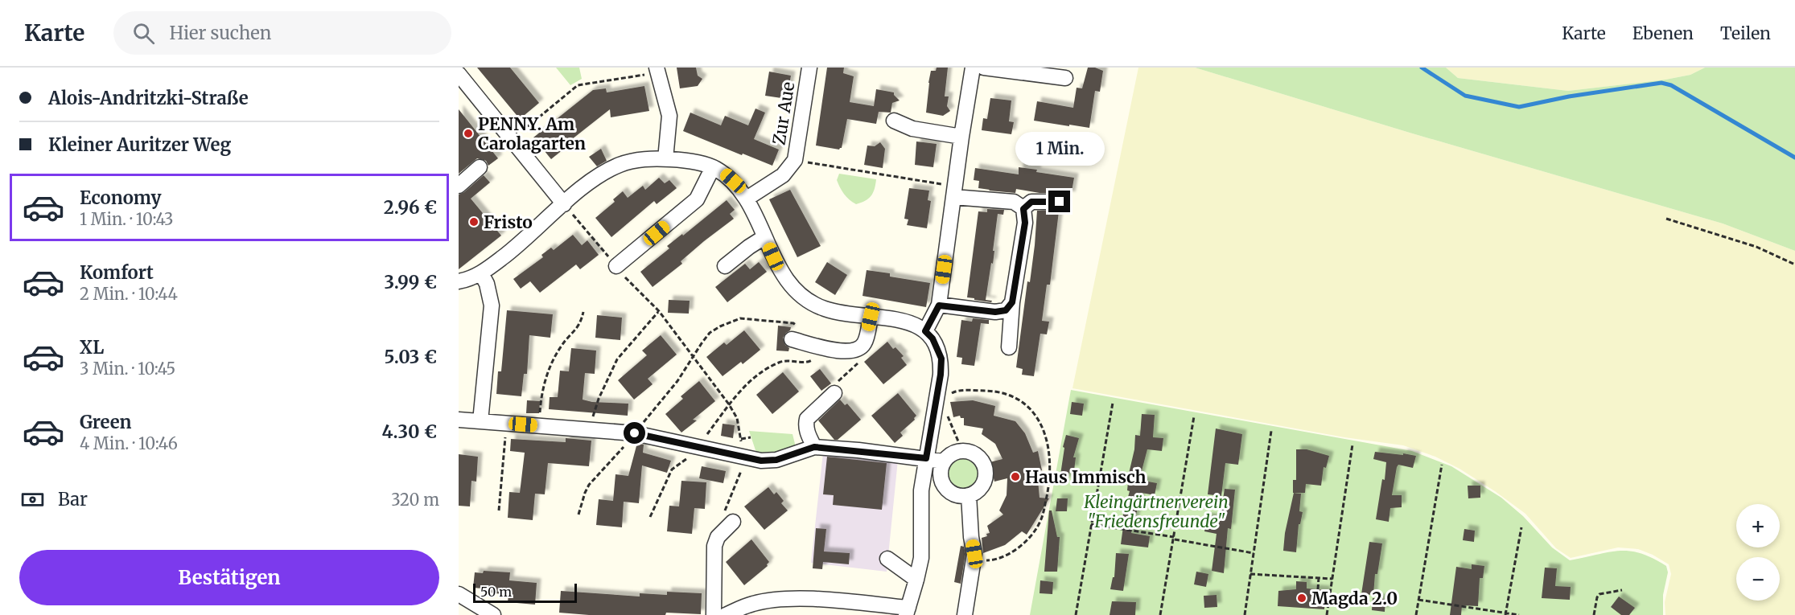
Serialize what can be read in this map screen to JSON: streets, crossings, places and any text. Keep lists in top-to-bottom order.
{
  "streets": {
    "street": ["Zur Aue"]
  },
  "parks": ["Kleingärtnerverein \"Friedensfreunde\""],
  "places": [
    "PENNY. Am Carolagarten",
    "Fristo",
    "Haus Immisch",
    "Magda 2.0"
  ],
  "scale_bar": "50 m",
  "page": {
    "header": "Karte",
    "search": "Hier suchen",
    "nav": ["Karte", "Ebenen", "Teilen"],
    "banner": ["Alois-Andritzki-Straße", "Kleiner Auritzer Weg"],
    "bubble": "1 Min.",
    "list": [
      {
        "name": "Economy",
        "note": "1 Min. · 10:43",
        "value": "2.96 €"
      },
      {
        "name": "Komfort",
        "note": "2 Min. · 10:44",
        "value": "3.99 €"
      },
      {
        "name": "XL",
        "note": "3 Min. · 10:45",
        "value": "5.03 €"
      },
      {
        "name": "Green",
        "note": "4 Min. · 10:46",
        "value": "4.30 €"
      }
    ],
    "pay": ["Bar", "320 m"],
    "map_buttons": ["+", "−"],
    "buttons": "Bestätigen",
    "scale": "50 m"
  }
}
